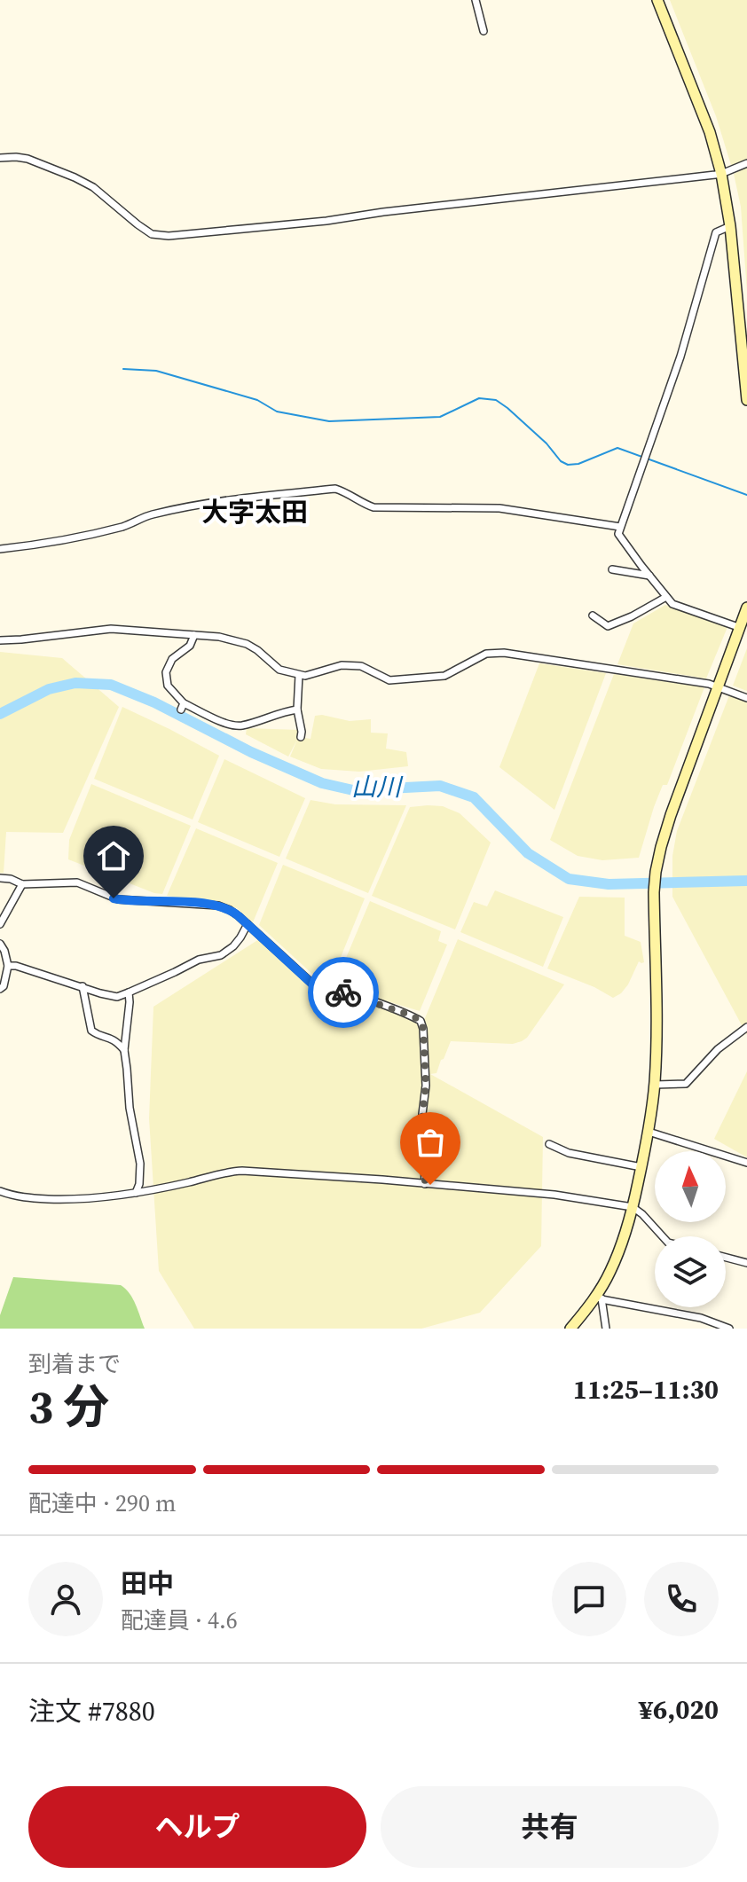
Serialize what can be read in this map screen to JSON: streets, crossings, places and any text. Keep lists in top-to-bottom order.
{
  "districts": ["大字太田"],
  "water": ["山川"],
  "north": "top",
  "page": {
    "heading": ["3 分", "到着まで", "11:25–11:30"],
    "panel": [
      "田中",
      "配達員 · 4.6",
      "注文 #7880",
      "¥6,020"
    ],
    "bar": "配達中 · 290 m",
    "buttons": ["ヘルプ", "共有"]
  }
}
